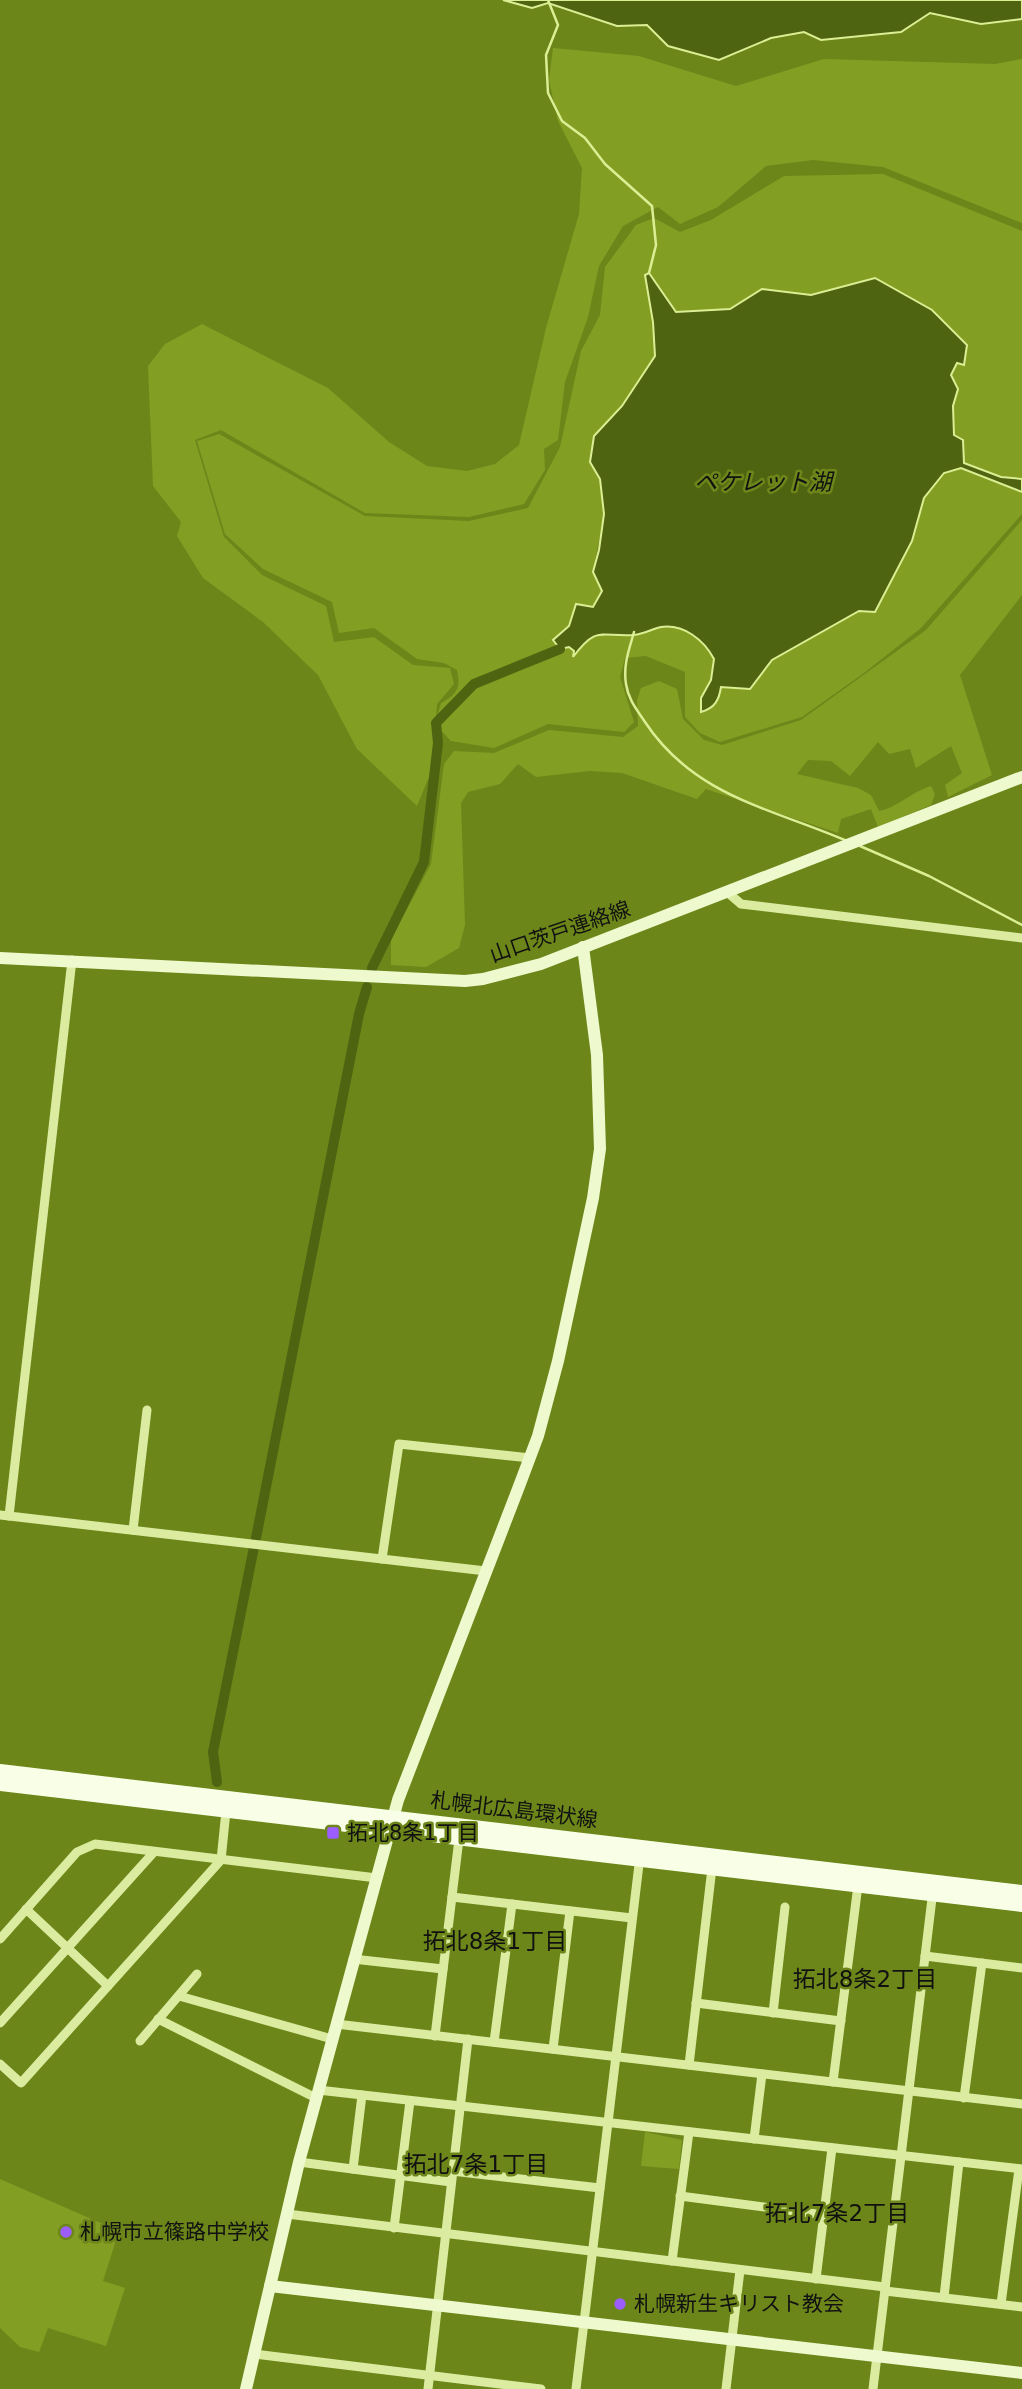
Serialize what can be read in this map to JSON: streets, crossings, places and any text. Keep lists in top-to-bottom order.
{
  "streets": {
    "main road": ["札幌北広島環状線"],
    "street": ["山口茨戸連絡線"]
  },
  "districts": [
    "拓北8条1丁目",
    "拓北8条2丁目",
    "拓北7条1丁目",
    "拓北7条2丁目"
  ],
  "water": ["ペケレット湖"],
  "places": {
    "transit": ["拓北8条1丁目"],
    "other": ["札幌市立篠路中学校", "札幌新生キリスト教会"]
  }
}
